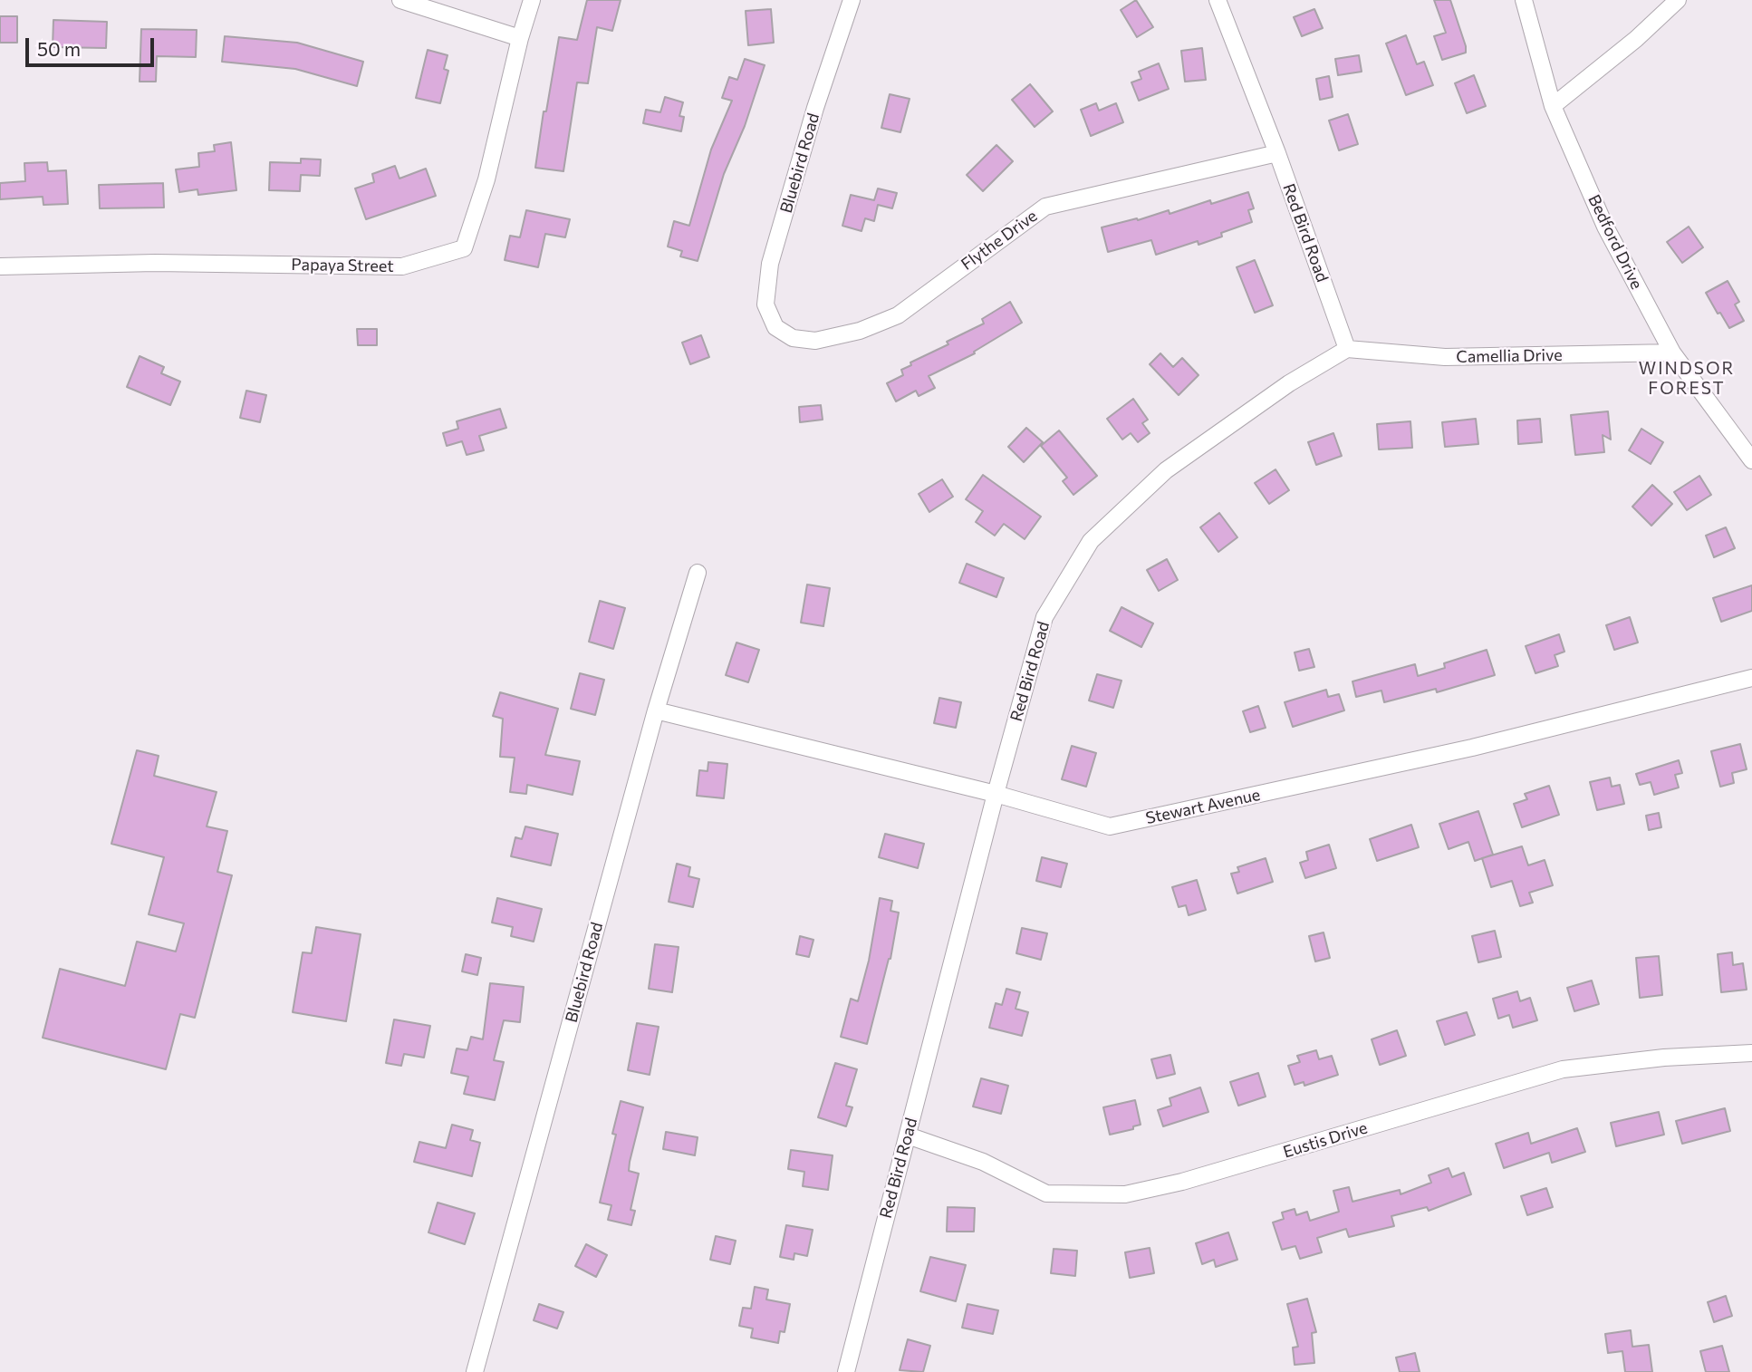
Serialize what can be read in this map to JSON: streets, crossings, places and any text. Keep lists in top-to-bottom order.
{
  "streets": {
    "street": [
      "Bluebird Road",
      "Red Bird Road",
      "Flythe Drive",
      "Bedford Drive",
      "Papaya Street",
      "Camellia Drive",
      "Stewart Avenue",
      "Eustis Drive"
    ]
  },
  "crossings": [
    ["Bluebird Road", "Flythe Drive"],
    ["Bluebird Road", "Stewart Avenue"],
    ["Red Bird Road", "Flythe Drive"],
    ["Red Bird Road", "Camellia Drive"],
    ["Red Bird Road", "Stewart Avenue"],
    ["Red Bird Road", "Eustis Drive"],
    ["Bedford Drive", "Camellia Drive"]
  ],
  "districts": ["WINDSOR FOREST"],
  "scale_bar": "50 m"
}
